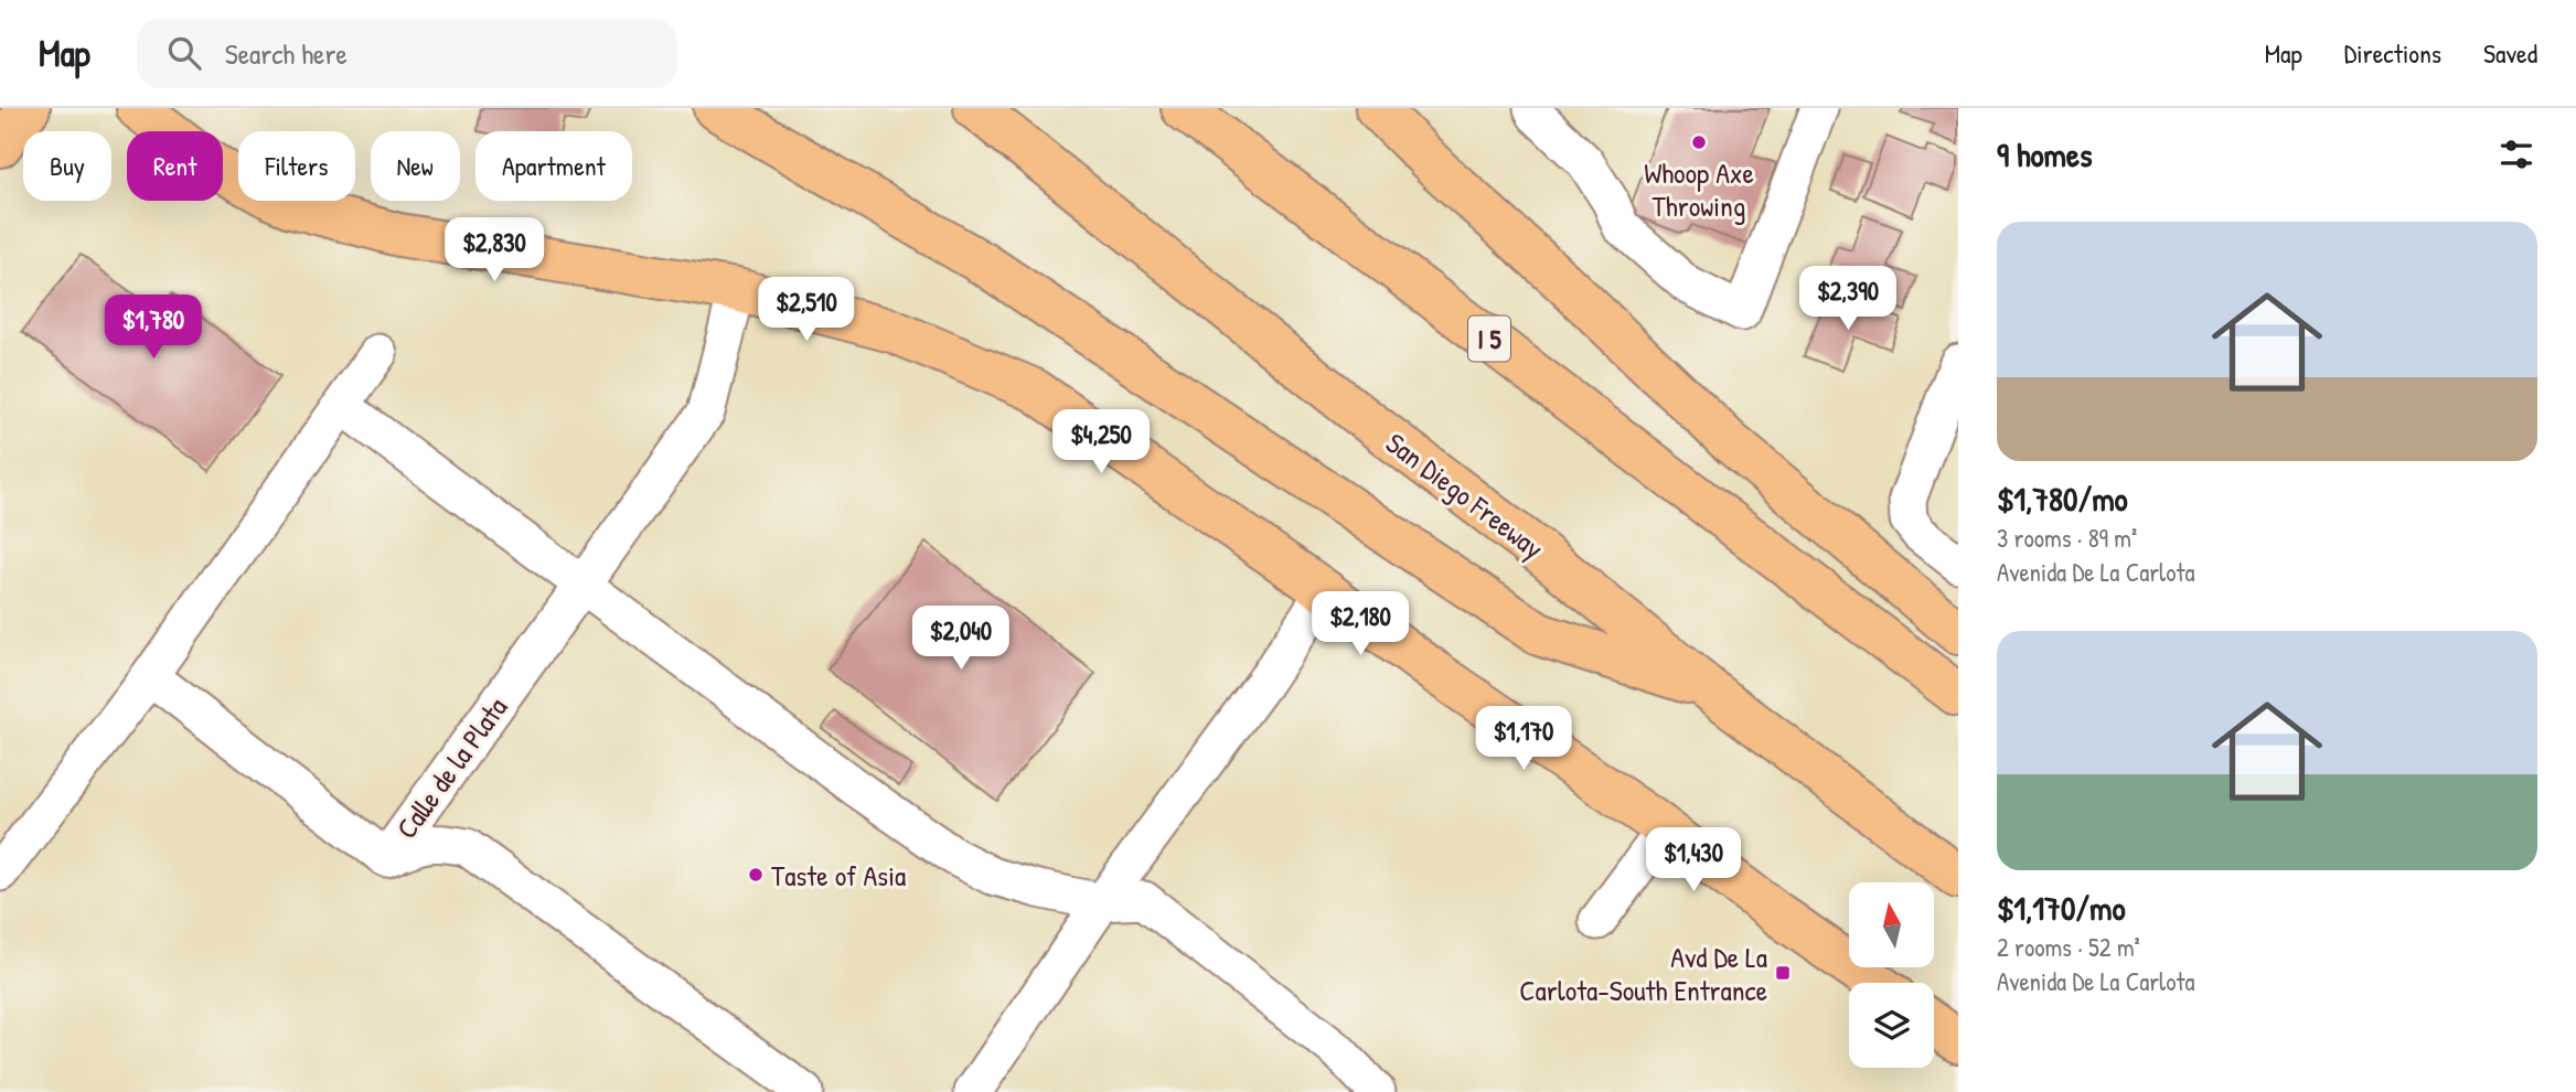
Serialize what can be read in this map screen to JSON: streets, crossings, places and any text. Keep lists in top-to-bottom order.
{
  "streets": {
    "main road": ["I 5", "San Diego Freeway"],
    "street": ["Calle de la Plata"]
  },
  "places": {
    "other": ["Whoop Axe Throwing", "Taste of Asia"],
    "transit": ["Avd De La Carlota-South Entrance"]
  },
  "north": "top",
  "page": {
    "header": "Map",
    "search": "Search here",
    "nav": ["Map", "Directions", "Saved"],
    "heading": "9 homes",
    "chip": [
      "Buy",
      "Rent",
      "Filters",
      "New",
      "Apartment"
    ],
    "list": [
      {
        "name": "$1,780/mo",
        "note": "3 rooms · 89 m² · Avenida De La Carlota"
      },
      {
        "name": "$1,170/mo",
        "note": "2 rooms · 52 m² · Avenida De La Carlota"
      }
    ],
    "price": [
      "$2,830",
      "$2,390",
      "$2,510",
      "$1,780",
      "$4,250",
      "$2,180",
      "$2,040",
      "$1,170",
      "$1,430"
    ]
  }
}
